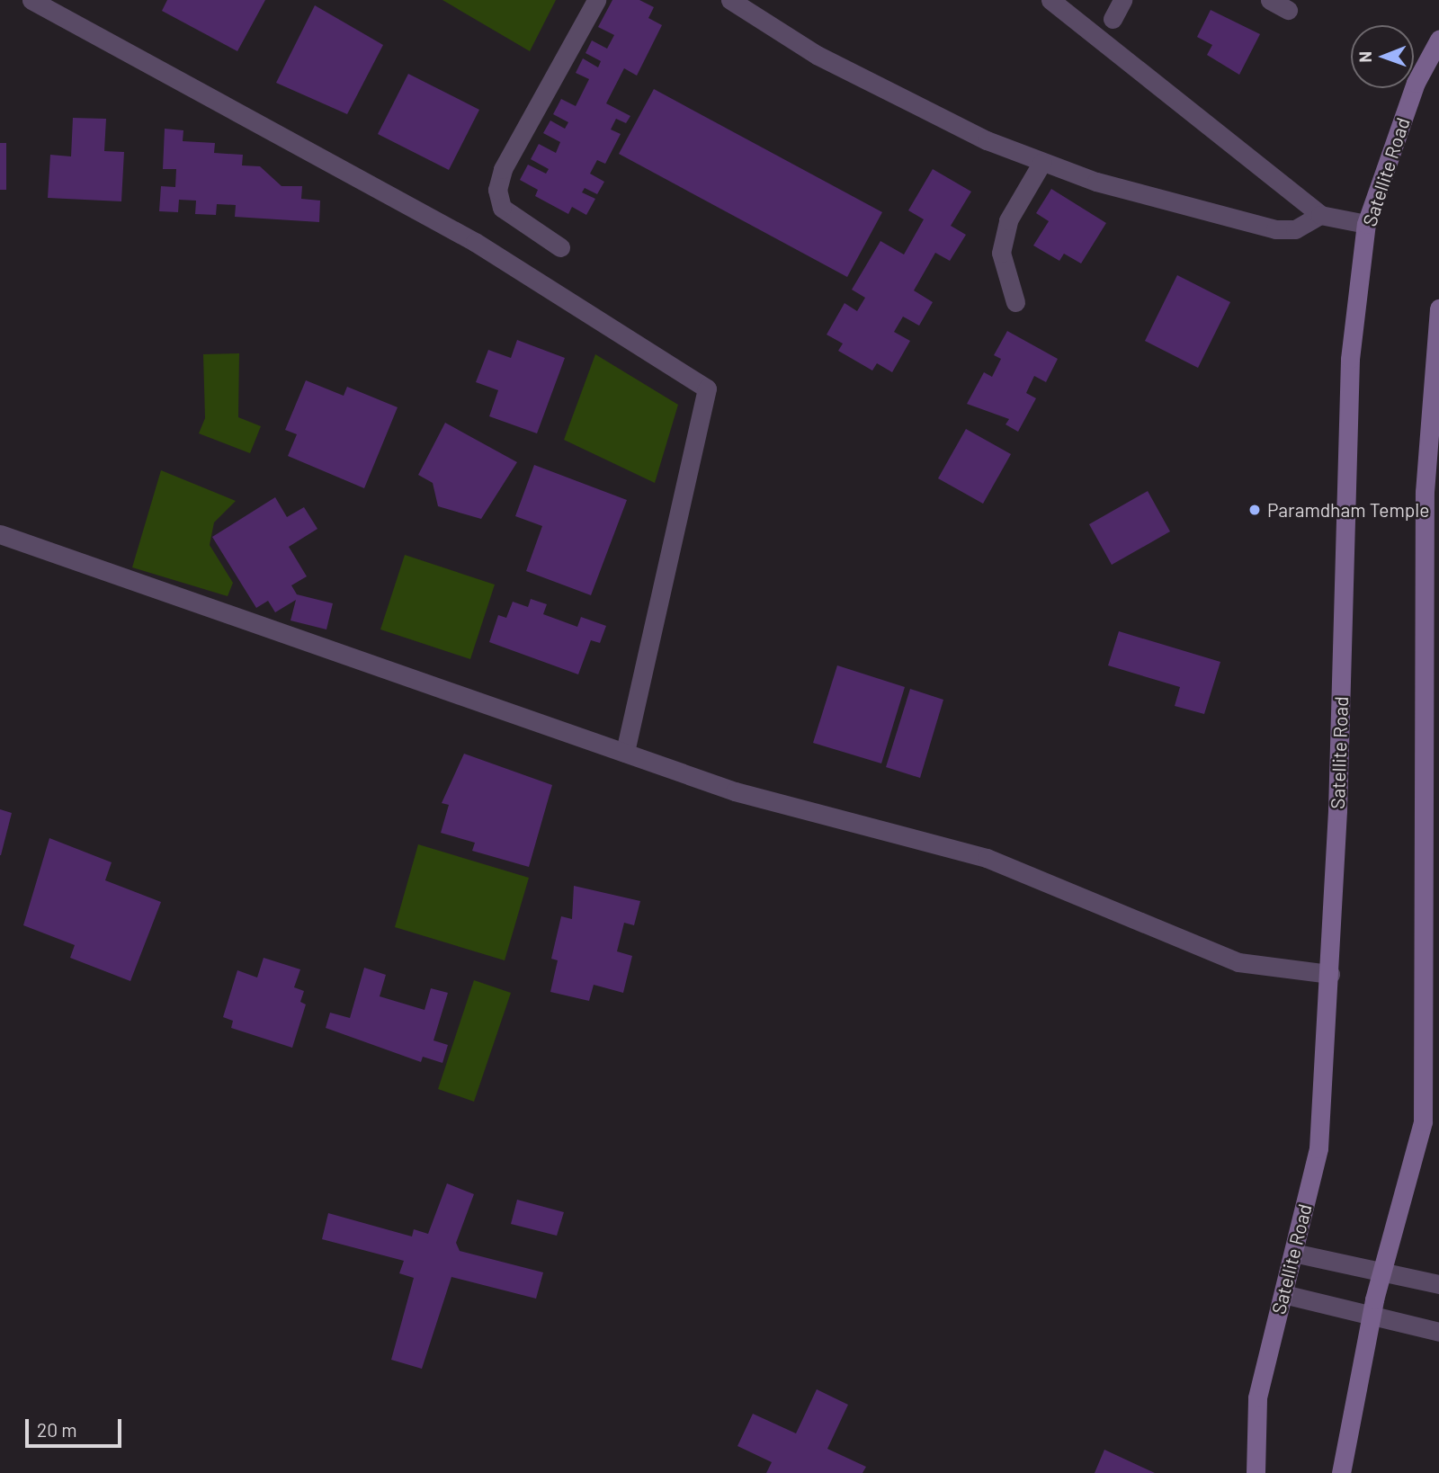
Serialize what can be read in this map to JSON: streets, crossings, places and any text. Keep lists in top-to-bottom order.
{
  "streets": {
    "main road": ["Satellite Road"]
  },
  "places": ["Paramdham Temple"],
  "scale_bar": "20 m",
  "north": "left"
}
